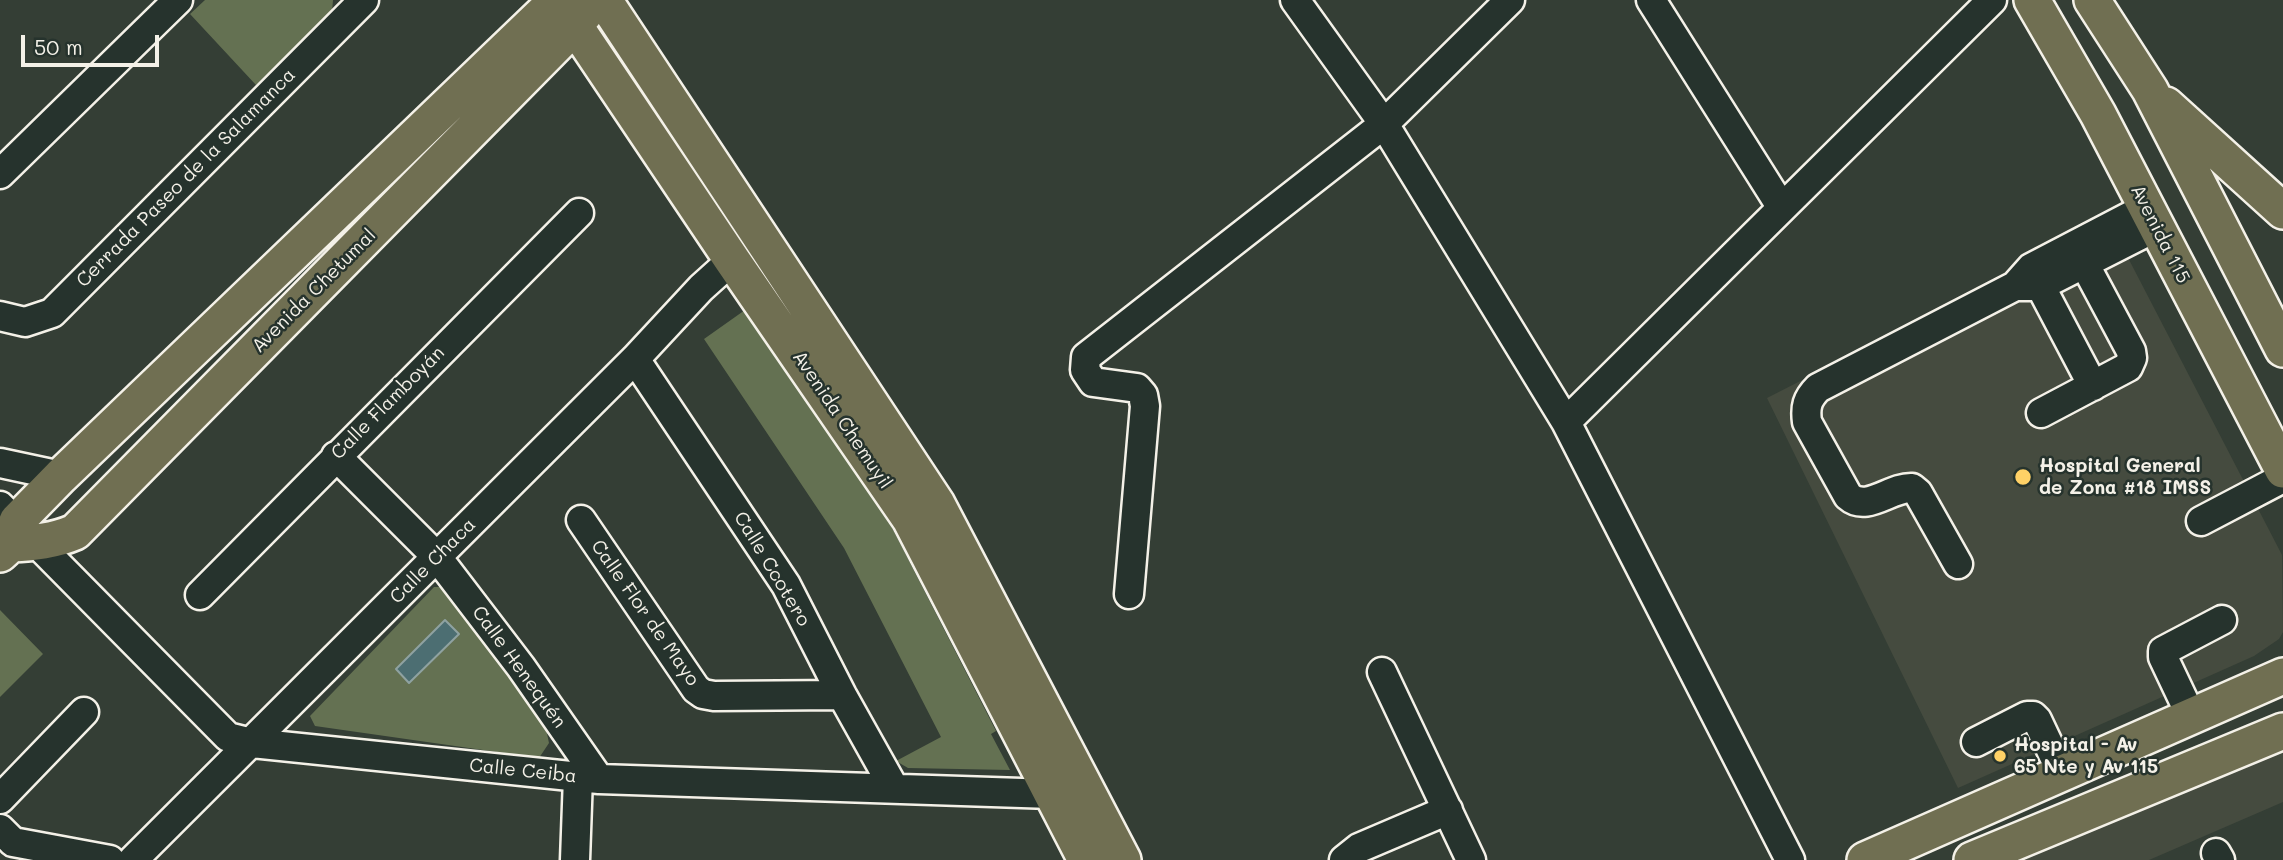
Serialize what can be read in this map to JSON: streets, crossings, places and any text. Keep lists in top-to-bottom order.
{
  "streets": {
    "main road": ["Avenida 115", "Avenida Chetumal", "Avenida Chemuyil"],
    "street": [
      "Cerrada Paseo de la Salamanca",
      "Calle Flamboyán",
      "Calle Chaca",
      "Calle Ccotero",
      "Calle Flor de Mayo",
      "Calle Henequén",
      "Calle Ceiba"
    ]
  },
  "crossings": [
    ["Avenida Chetumal", "Avenida Chemuyil"],
    ["Avenida Chetumal", "Calle Ceiba"],
    ["Calle Flamboyán", "Calle Henequén"],
    ["Avenida Chemuyil", "Calle Chaca"],
    ["Avenida Chemuyil", "Calle Ceiba"],
    ["Calle Chaca", "Calle Ccotero"],
    ["Calle Chaca", "Calle Henequén"],
    ["Calle Chaca", "Calle Ceiba"],
    ["Calle Ccotero", "Calle Flor de Mayo"],
    ["Calle Ccotero", "Calle Ceiba"],
    ["Calle Henequén", "Calle Ceiba"]
  ],
  "places": ["Hospital General de Zona #18 IMSS", "Hospital - Av 65 Nte y Av 115"],
  "scale_bar": "50 m"
}
